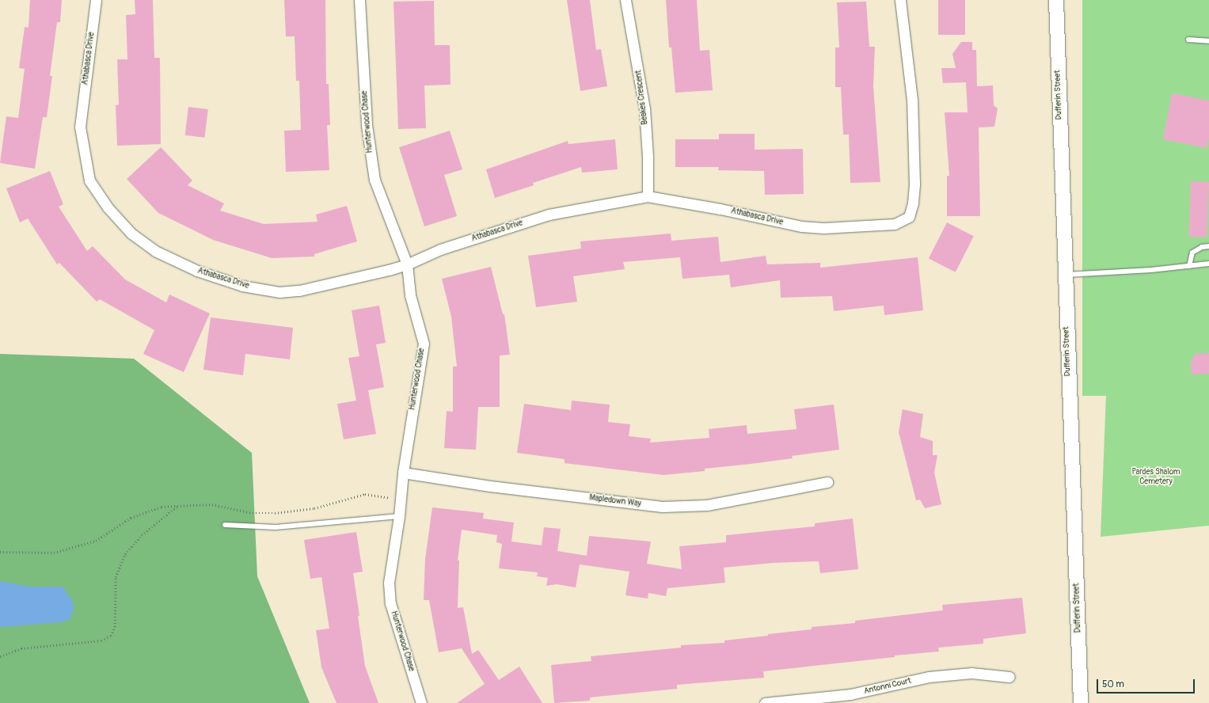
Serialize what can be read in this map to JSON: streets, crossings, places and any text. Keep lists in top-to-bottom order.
{
  "streets": {
    "main road": ["Dufferin Street"],
    "street": [
      "Athabasca Drive",
      "Beakes Crescent",
      "Hunterwood Chase",
      "Mapledown Way",
      "Antonni Court"
    ]
  },
  "crossings": [
    ["Athabasca Drive", "Beakes Crescent"],
    ["Athabasca Drive", "Hunterwood Chase"],
    ["Hunterwood Chase", "Mapledown Way"]
  ],
  "parks": ["Pardes Shalom Cemetery"],
  "scale_bar": "50 m"
}
